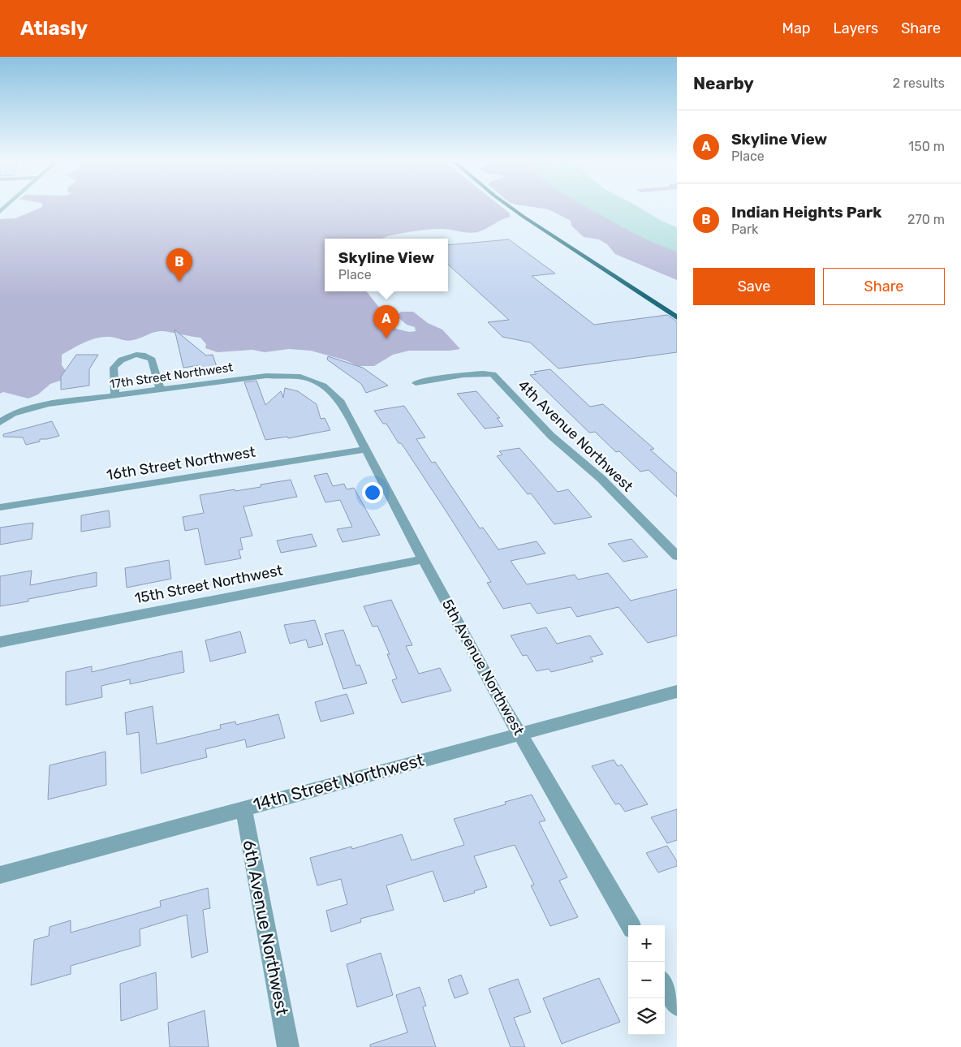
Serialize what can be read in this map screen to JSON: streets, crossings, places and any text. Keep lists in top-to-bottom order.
{
  "streets": {
    "street": [
      "17th Street Northwest",
      "4th Avenue Northwest",
      "16th Street Northwest",
      "15th Street Northwest",
      "5th Avenue Northwest",
      "14th Street Northwest",
      "6th Avenue Northwest"
    ]
  },
  "crossings": [
    ["17th Street Northwest", "5th Avenue Northwest"],
    ["16th Street Northwest", "5th Avenue Northwest"],
    ["15th Street Northwest", "5th Avenue Northwest"],
    ["5th Avenue Northwest", "14th Street Northwest"],
    ["14th Street Northwest", "6th Avenue Northwest"]
  ],
  "page": {
    "header": "Atlasly",
    "nav": ["Map", "Layers", "Share"],
    "heading": ["Nearby", "2 results"],
    "list": [
      {
        "mark": "A",
        "name": "Skyline View",
        "note": "Place",
        "value": "150 m"
      },
      {
        "mark": "B",
        "name": "Indian Heights Park",
        "note": "Park",
        "value": "270 m"
      }
    ],
    "popup": ["Skyline View", "Place"],
    "pins": ["B", "A"],
    "buttons": ["Save", "Share"],
    "map_buttons": ["+", "−"]
  }
}
